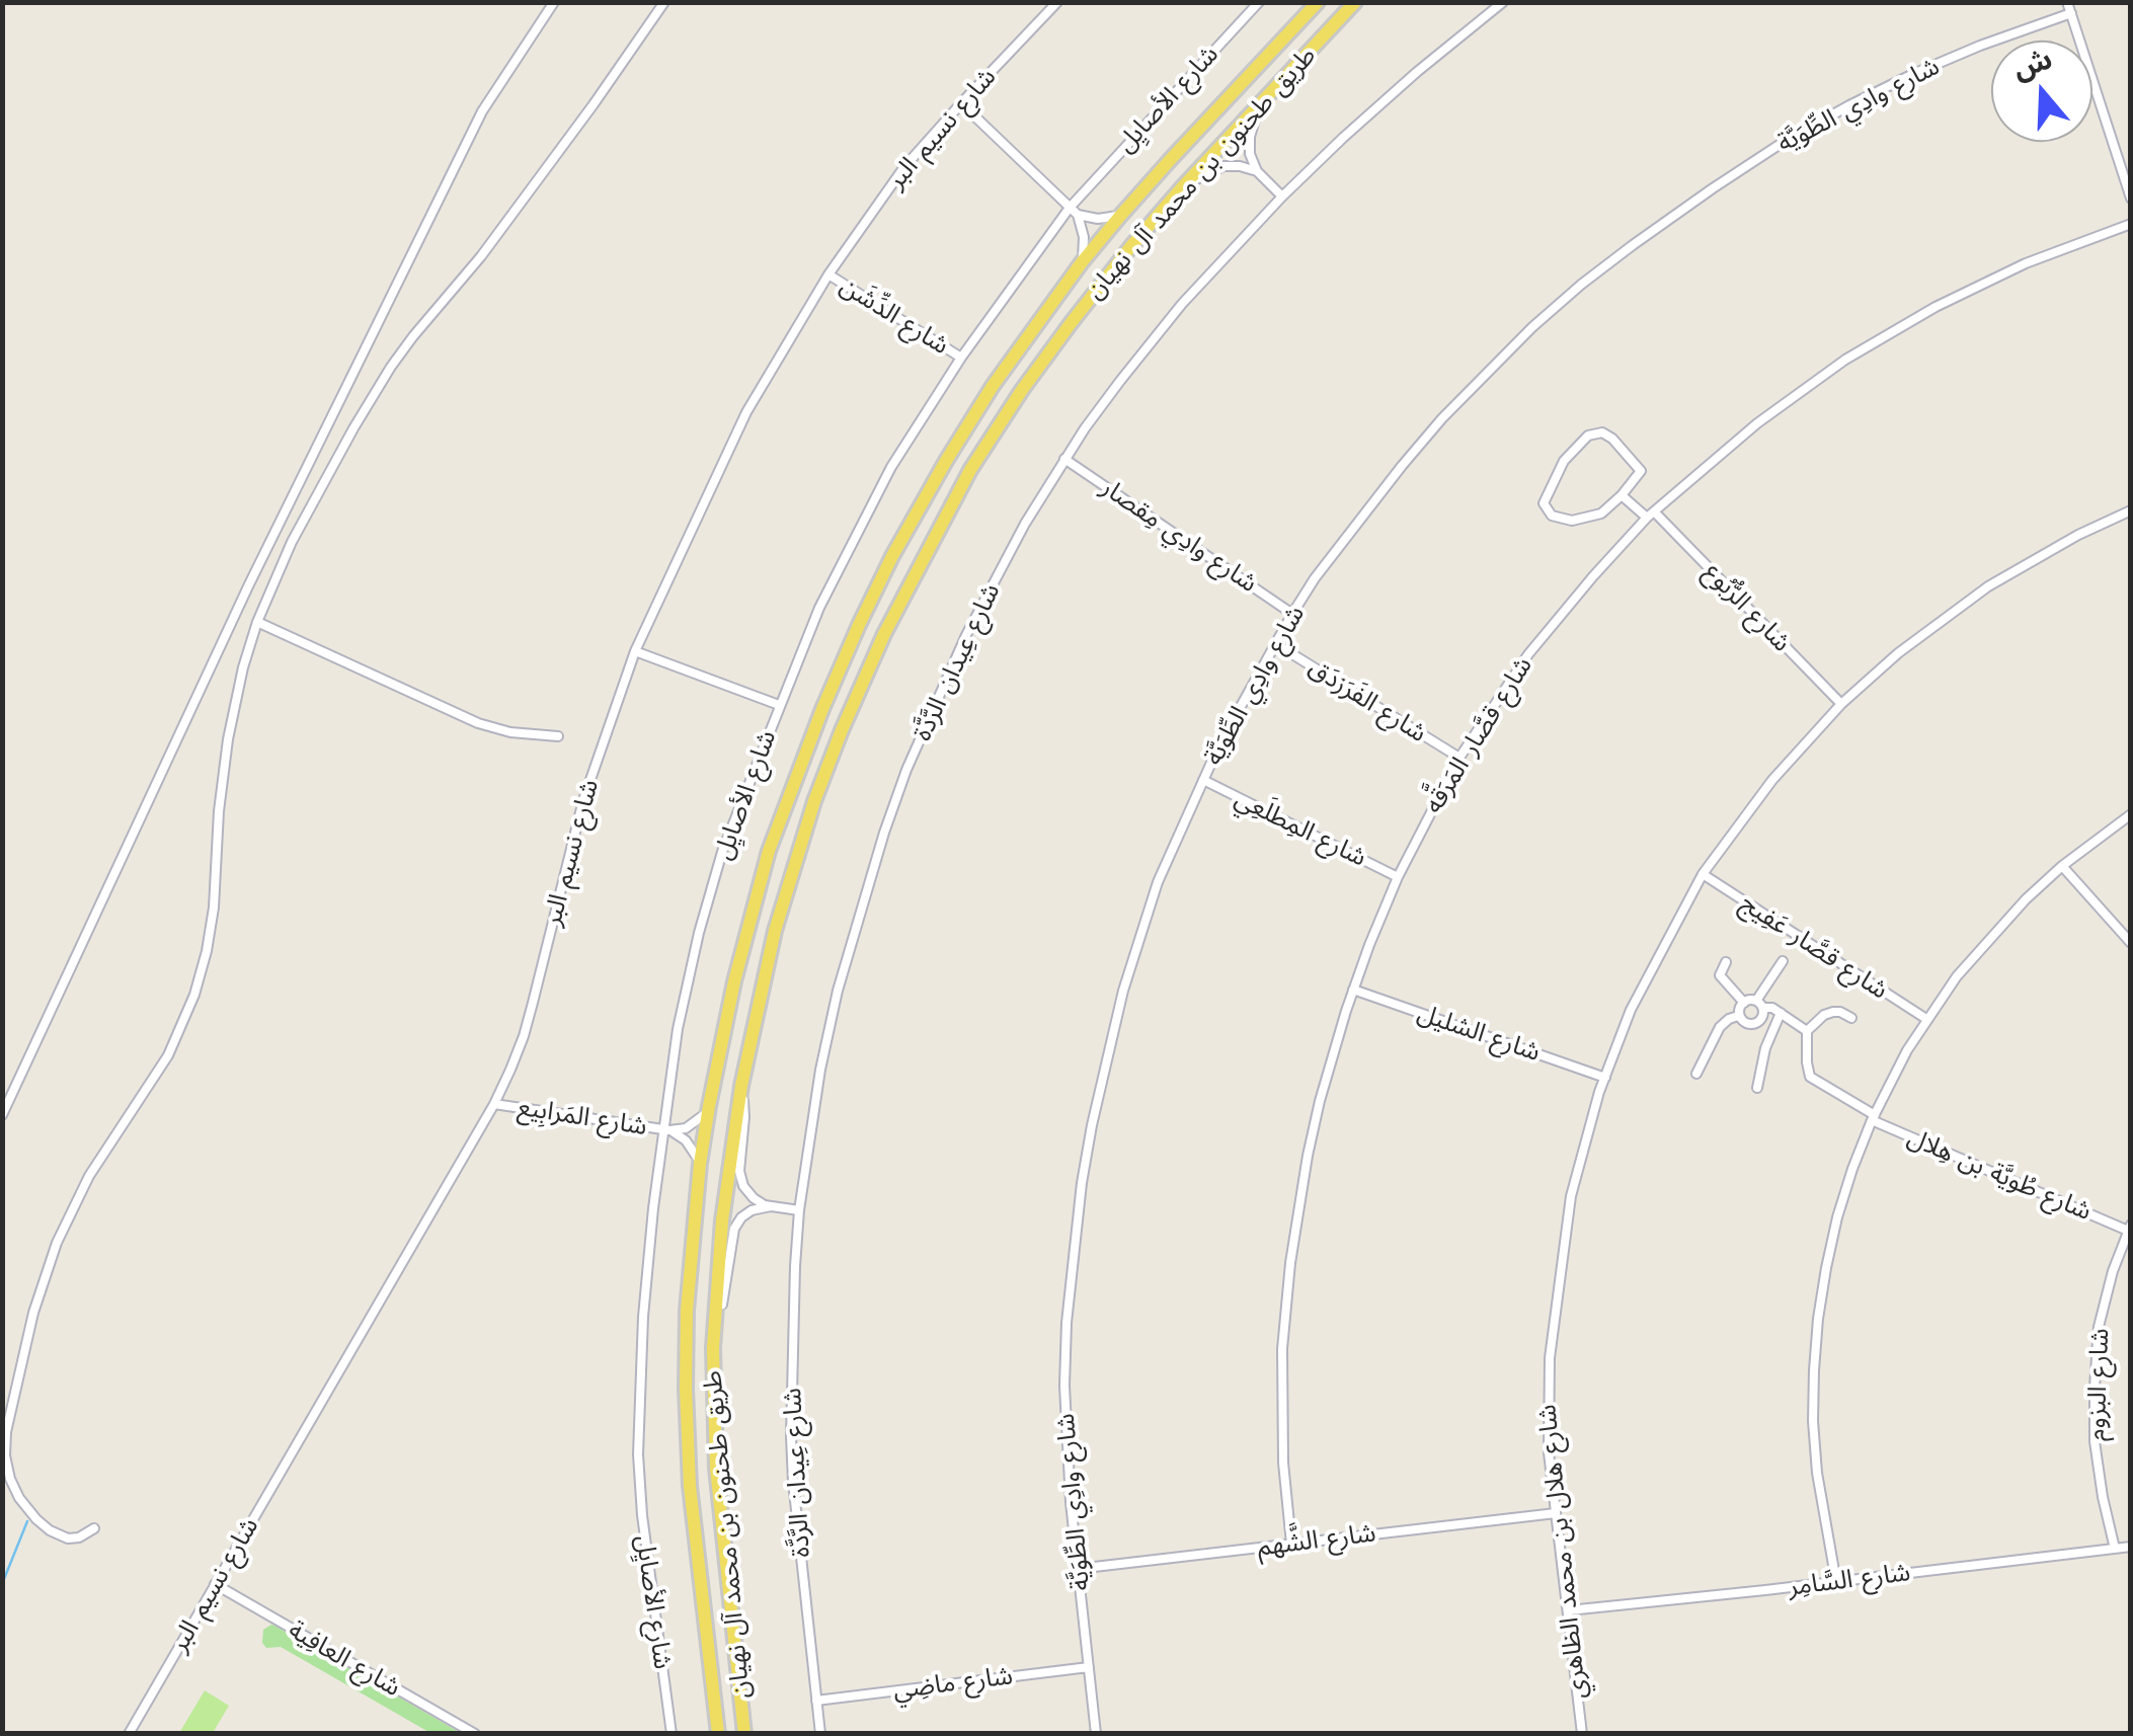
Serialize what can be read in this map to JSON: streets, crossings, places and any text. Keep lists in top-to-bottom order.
{
  "streets": {
    "main road": ["طريق طحنون بن محمد آل نهيان"],
    "street": [
      "شارع الأصايِل",
      "شارع وادِي الطِّوَيَّة",
      "شارع نسيم البر",
      "شارع الدِّشَن",
      "شارع وادِي مِقصار",
      "شارع الرُّبُوع",
      "شارع عِيدان الرَّدَّة",
      "شارع الفَرَزدَق",
      "شارع قصَّار المَرَقَّه",
      "شارع المِطلَعِي",
      "شارع قصَّار عَفِيج",
      "شارع الشليل",
      "شارع المَرابِيع",
      "شارع طُويَّة بن هِلال",
      "شارع البزوم",
      "شارع الشَّهم",
      "شارع هلال بن محمد الظاهري",
      "شارع السَّامِر",
      "شارع العافِية",
      "شارع ماضِي"
    ]
  },
  "crossings": [
    ["شارع الأصايِل", "شارع الدِّشَن"],
    ["شارع الأصايِل", "شارع المَرابِيع"],
    ["شارع وادِي الطِّوَيَّة", "شارع وادِي مِقصار"],
    ["شارع وادِي الطِّوَيَّة", "شارع الفَرَزدَق"],
    ["شارع وادِي الطِّوَيَّة", "شارع المِطلَعِي"],
    ["شارع وادِي الطِّوَيَّة", "شارع الشَّهم"],
    ["شارع وادِي الطِّوَيَّة", "شارع ماضِي"],
    ["شارع نسيم البر", "شارع الدِّشَن"],
    ["شارع نسيم البر", "شارع المَرابِيع"],
    ["شارع نسيم البر", "شارع العافِية"],
    ["طريق طحنون بن محمد آل نهيان", "شارع المَرابِيع"],
    ["شارع وادِي مِقصار", "شارع عِيدان الرَّدَّة"],
    ["شارع الرُّبُوع", "شارع قصَّار المَرَقَّه"],
    ["شارع الرُّبُوع", "شارع هلال بن محمد الظاهري"],
    ["شارع عِيدان الرَّدَّة", "شارع ماضِي"],
    ["شارع الفَرَزدَق", "شارع قصَّار المَرَقَّه"],
    ["شارع قصَّار المَرَقَّه", "شارع المِطلَعِي"],
    ["شارع قصَّار المَرَقَّه", "شارع الشليل"],
    ["شارع قصَّار المَرَقَّه", "شارع الشَّهم"],
    ["شارع قصَّار عَفِيج", "شارع هلال بن محمد الظاهري"],
    ["شارع الشليل", "شارع هلال بن محمد الظاهري"],
    ["شارع طُويَّة بن هِلال", "شارع البزوم"],
    ["شارع البزوم", "شارع السَّامِر"],
    ["شارع الشَّهم", "شارع هلال بن محمد الظاهري"],
    ["شارع هلال بن محمد الظاهري", "شارع السَّامِر"]
  ],
  "north": "top"
}
